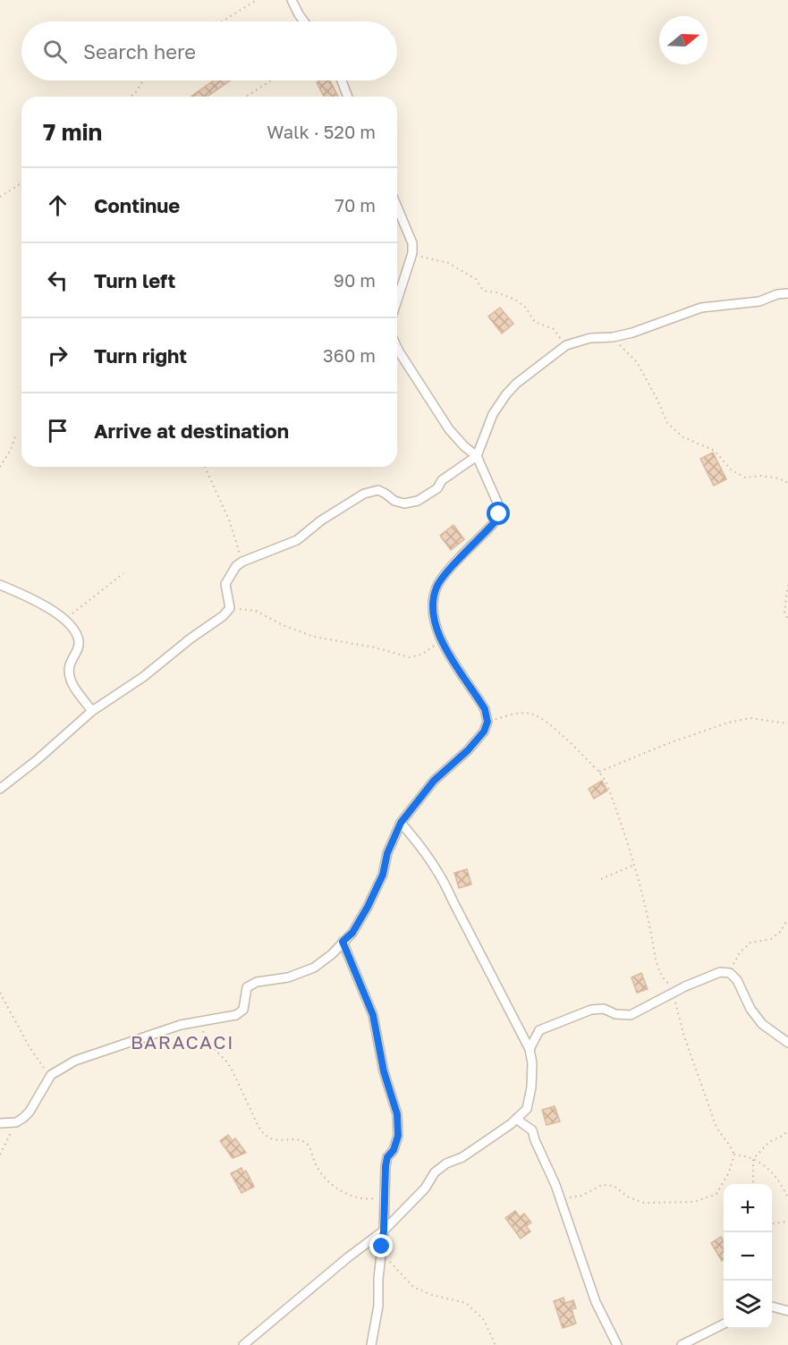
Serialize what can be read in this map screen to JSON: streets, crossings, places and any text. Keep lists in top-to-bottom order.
{
  "districts": ["BARACACI"],
  "north": "right",
  "page": {
    "search": "Search here",
    "heading": ["7 min", "Walk · 520 m"],
    "list": [
      ["Continue", "70 m"],
      ["Turn left", "90 m"],
      ["Turn right", "360 m"],
      "Arrive at destination"
    ],
    "map_buttons": ["+", "−"]
  }
}
